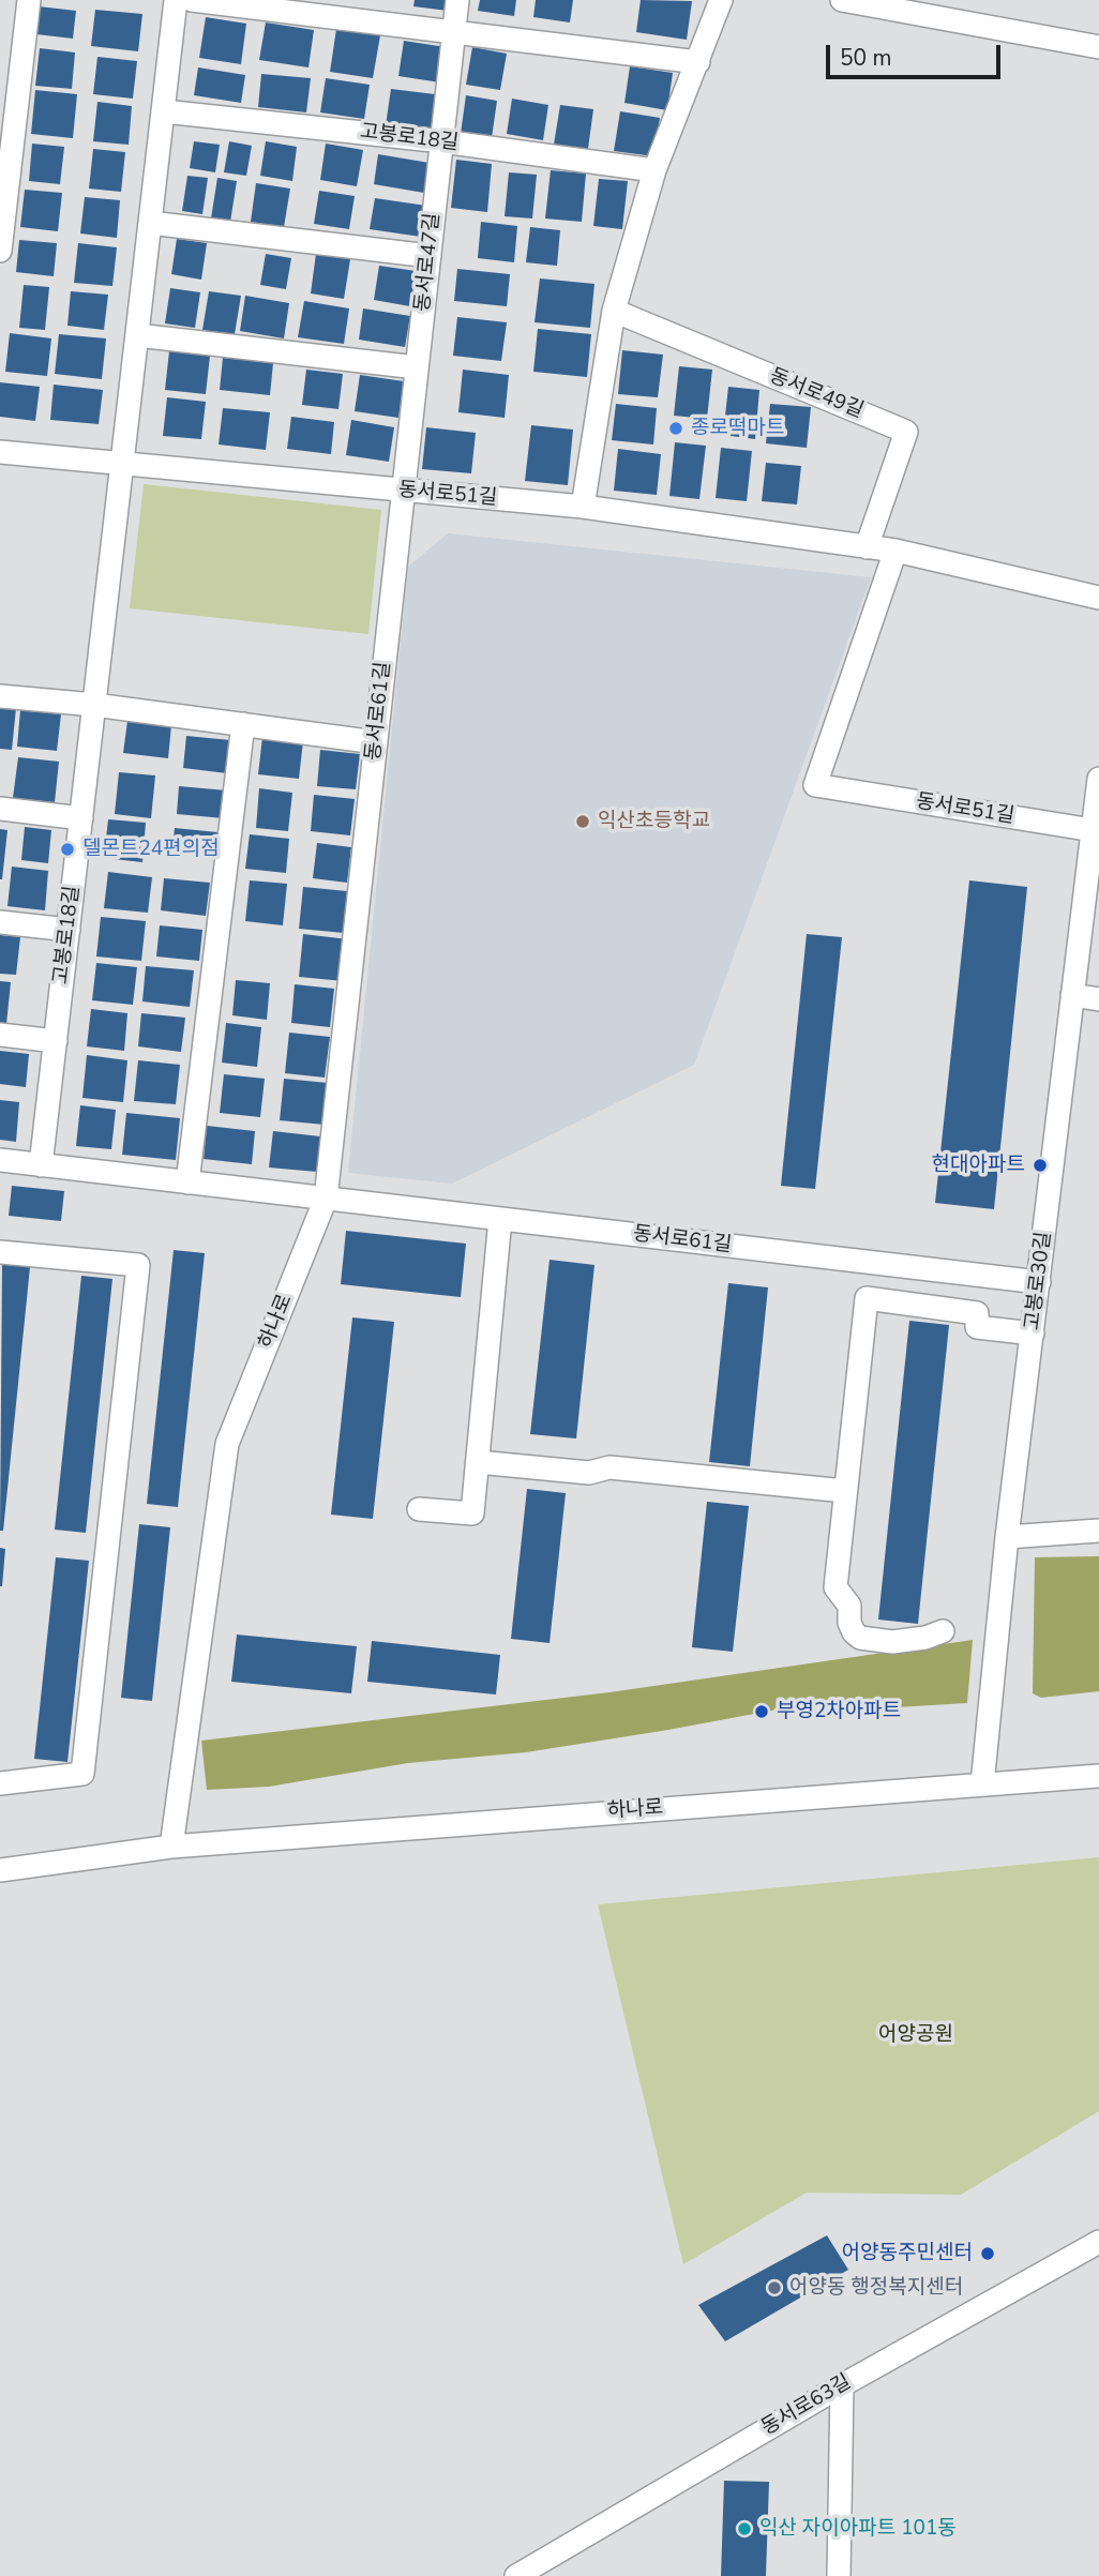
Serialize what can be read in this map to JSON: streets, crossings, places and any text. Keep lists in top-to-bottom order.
{
  "streets": {
    "street": [
      "고봉로18길",
      "동서로47길",
      "동서로49길",
      "동서로51길",
      "동서로61길",
      "고봉로30길",
      "하나로",
      "동서로63길"
    ]
  },
  "crossings": [
    ["고봉로18길", "동서로47길"],
    ["고봉로18길", "동서로51길"],
    ["고봉로18길", "동서로61길"],
    ["동서로47길", "동서로51길"],
    ["동서로47길", "동서로61길"],
    ["동서로49길", "동서로51길"],
    ["동서로51길", "동서로61길"],
    ["동서로51길", "고봉로30길"],
    ["동서로61길", "고봉로30길"],
    ["동서로61길", "하나로"],
    ["고봉로30길", "하나로"]
  ],
  "parks": ["어양공원"],
  "places": [
    "종로떡마트",
    "익산초등학교",
    "델몬트24편의점",
    "현대아파트",
    "부영2차아파트",
    "어양동주민센터",
    "어양동 행정복지센터",
    "익산 자이아파트 101동"
  ],
  "scale_bar": "50 m"
}
